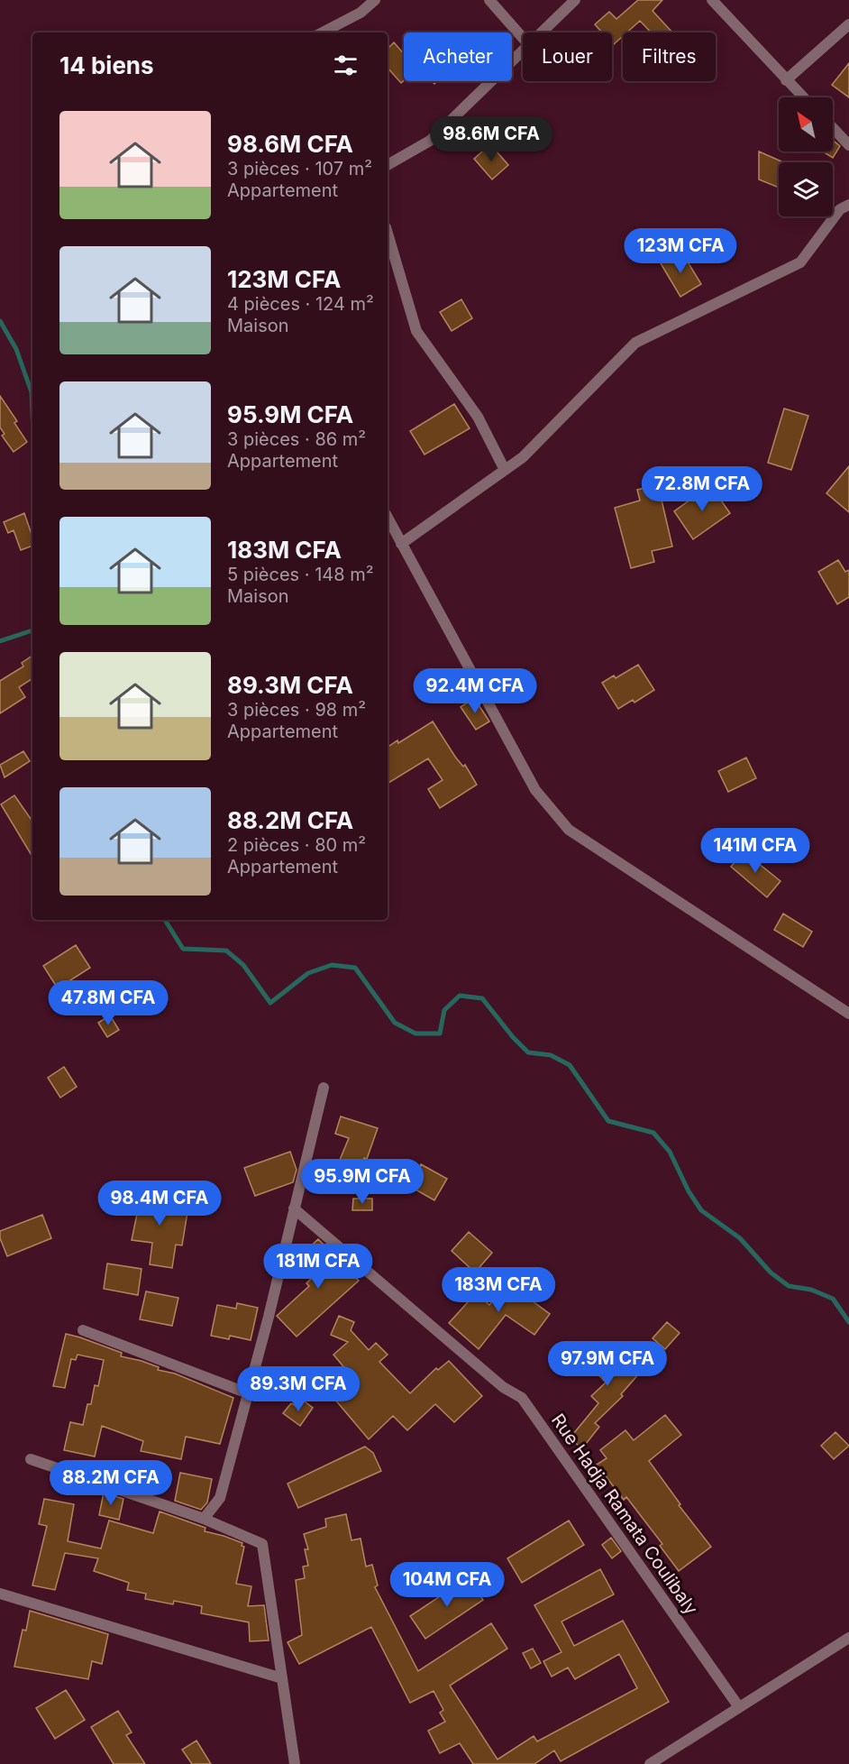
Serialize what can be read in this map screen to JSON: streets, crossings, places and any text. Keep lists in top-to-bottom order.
{
  "streets": {
    "street": ["Rue Hadja Ramata Coulibaly"]
  },
  "north": "top left",
  "page": {
    "chip": ["Acheter", "Louer", "Filtres"],
    "heading": "14 biens",
    "list": [
      {
        "name": "98.6M CFA",
        "note": "3 pièces · 107 m² · Appartement"
      },
      {
        "name": "123M CFA",
        "note": "4 pièces · 124 m² · Maison"
      },
      {
        "name": "95.9M CFA",
        "note": "3 pièces · 86 m² · Appartement"
      },
      {
        "name": "183M CFA",
        "note": "5 pièces · 148 m² · Maison"
      },
      {
        "name": "89.3M CFA",
        "note": "3 pièces · 98 m² · Appartement"
      },
      {
        "name": "88.2M CFA",
        "note": "2 pièces · 80 m² · Appartement"
      }
    ],
    "price": [
      "98.6M CFA",
      "123M CFA",
      "72.8M CFA",
      "92.4M CFA",
      "141M CFA",
      "47.8M CFA",
      "95.9M CFA",
      "98.4M CFA",
      "181M CFA",
      "183M CFA",
      "97.9M CFA",
      "89.3M CFA",
      "88.2M CFA",
      "104M CFA"
    ]
  }
}
